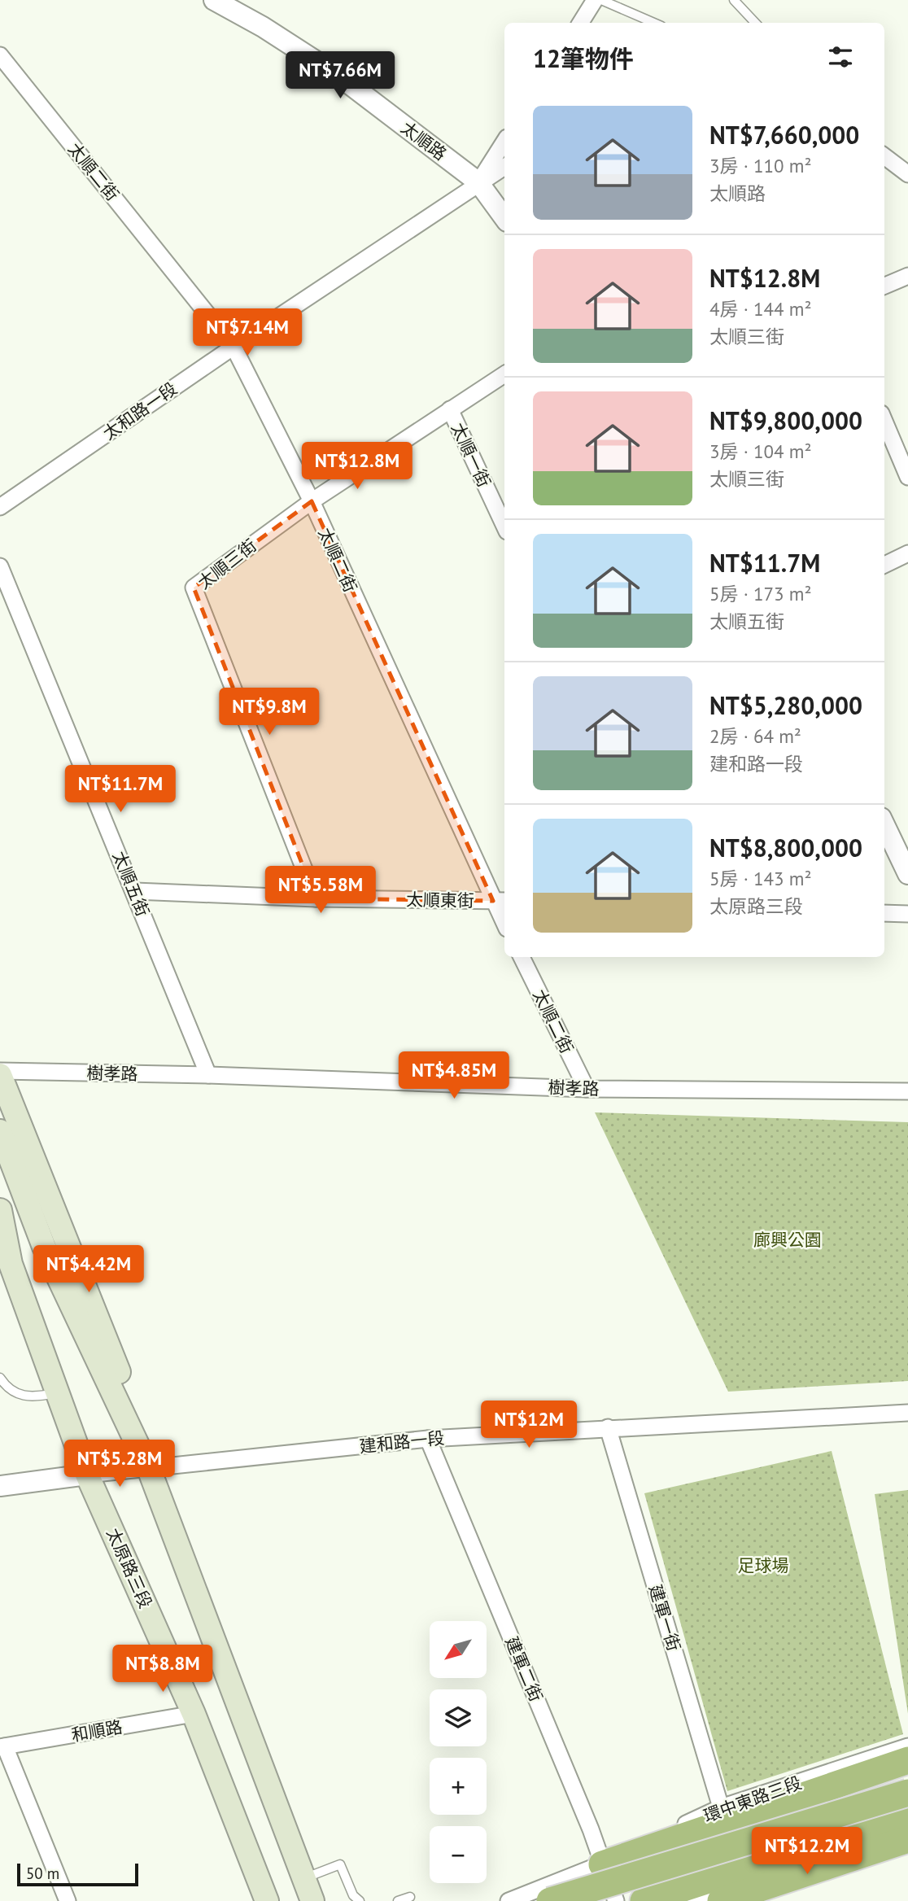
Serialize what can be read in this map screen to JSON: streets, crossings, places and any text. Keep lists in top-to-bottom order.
{
  "streets": {
    "main road": ["太原路三段"],
    "street": [
      "太順路",
      "太順二街",
      "太和路一段",
      "太順一街",
      "太順三街",
      "太順五街",
      "太順東街",
      "樹孝路",
      "建和路一段",
      "建軍一街",
      "建軍二街",
      "和順路",
      "環中東路三段"
    ]
  },
  "crossings": [
    ["太順路", "太和路一段"],
    ["太順二街", "太和路一段"],
    ["太順二街", "太順三街"],
    ["太順二街", "太順東街"],
    ["太順二街", "樹孝路"],
    ["太順一街", "太順三街"],
    ["太順三街", "太順東街"],
    ["太順五街", "太順東街"],
    ["太順五街", "樹孝路"],
    ["建和路一段", "太原路三段"],
    ["建和路一段", "建軍一街"],
    ["建和路一段", "建軍二街"],
    ["太原路三段", "和順路"],
    ["建軍一街", "環中東路三段"],
    ["建軍二街", "環中東路三段"]
  ],
  "parks": ["廊興公園", "足球場"],
  "scale_bar": "50 m",
  "north": "bottom left",
  "page": {
    "heading": "12筆物件",
    "price": [
      "NT$7.66M",
      "NT$7.14M",
      "NT$12.8M",
      "NT$9.8M",
      "NT$11.7M",
      "NT$5.58M",
      "NT$4.85M",
      "NT$4.42M",
      "NT$12M",
      "NT$5.28M",
      "NT$8.8M",
      "NT$12.2M"
    ],
    "list": [
      {
        "name": "NT$7,660,000",
        "note": "3房 · 110 m² · 太順路"
      },
      {
        "name": "NT$12.8M",
        "note": "4房 · 144 m² · 太順三街"
      },
      {
        "name": "NT$9,800,000",
        "note": "3房 · 104 m² · 太順三街"
      },
      {
        "name": "NT$11.7M",
        "note": "5房 · 173 m² · 太順五街"
      },
      {
        "name": "NT$5,280,000",
        "note": "2房 · 64 m² · 建和路一段"
      },
      {
        "name": "NT$8,800,000",
        "note": "5房 · 143 m² · 太原路三段"
      }
    ],
    "map_buttons": ["+", "−"],
    "scale": "50 m"
  }
}
